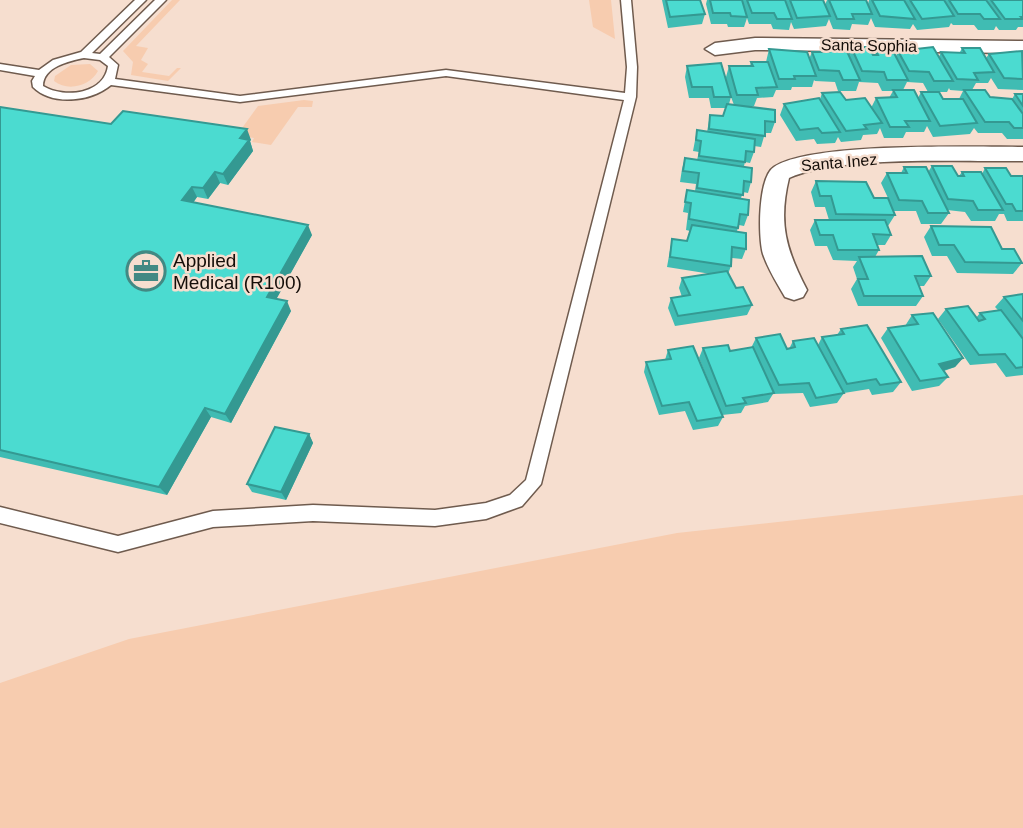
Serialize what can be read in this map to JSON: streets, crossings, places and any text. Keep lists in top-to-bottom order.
{
  "streets": {
    "street": ["Santa Sophia", "Santa Inez"]
  },
  "places": {
    "office": ["Applied Medical (R100)"]
  }
}
